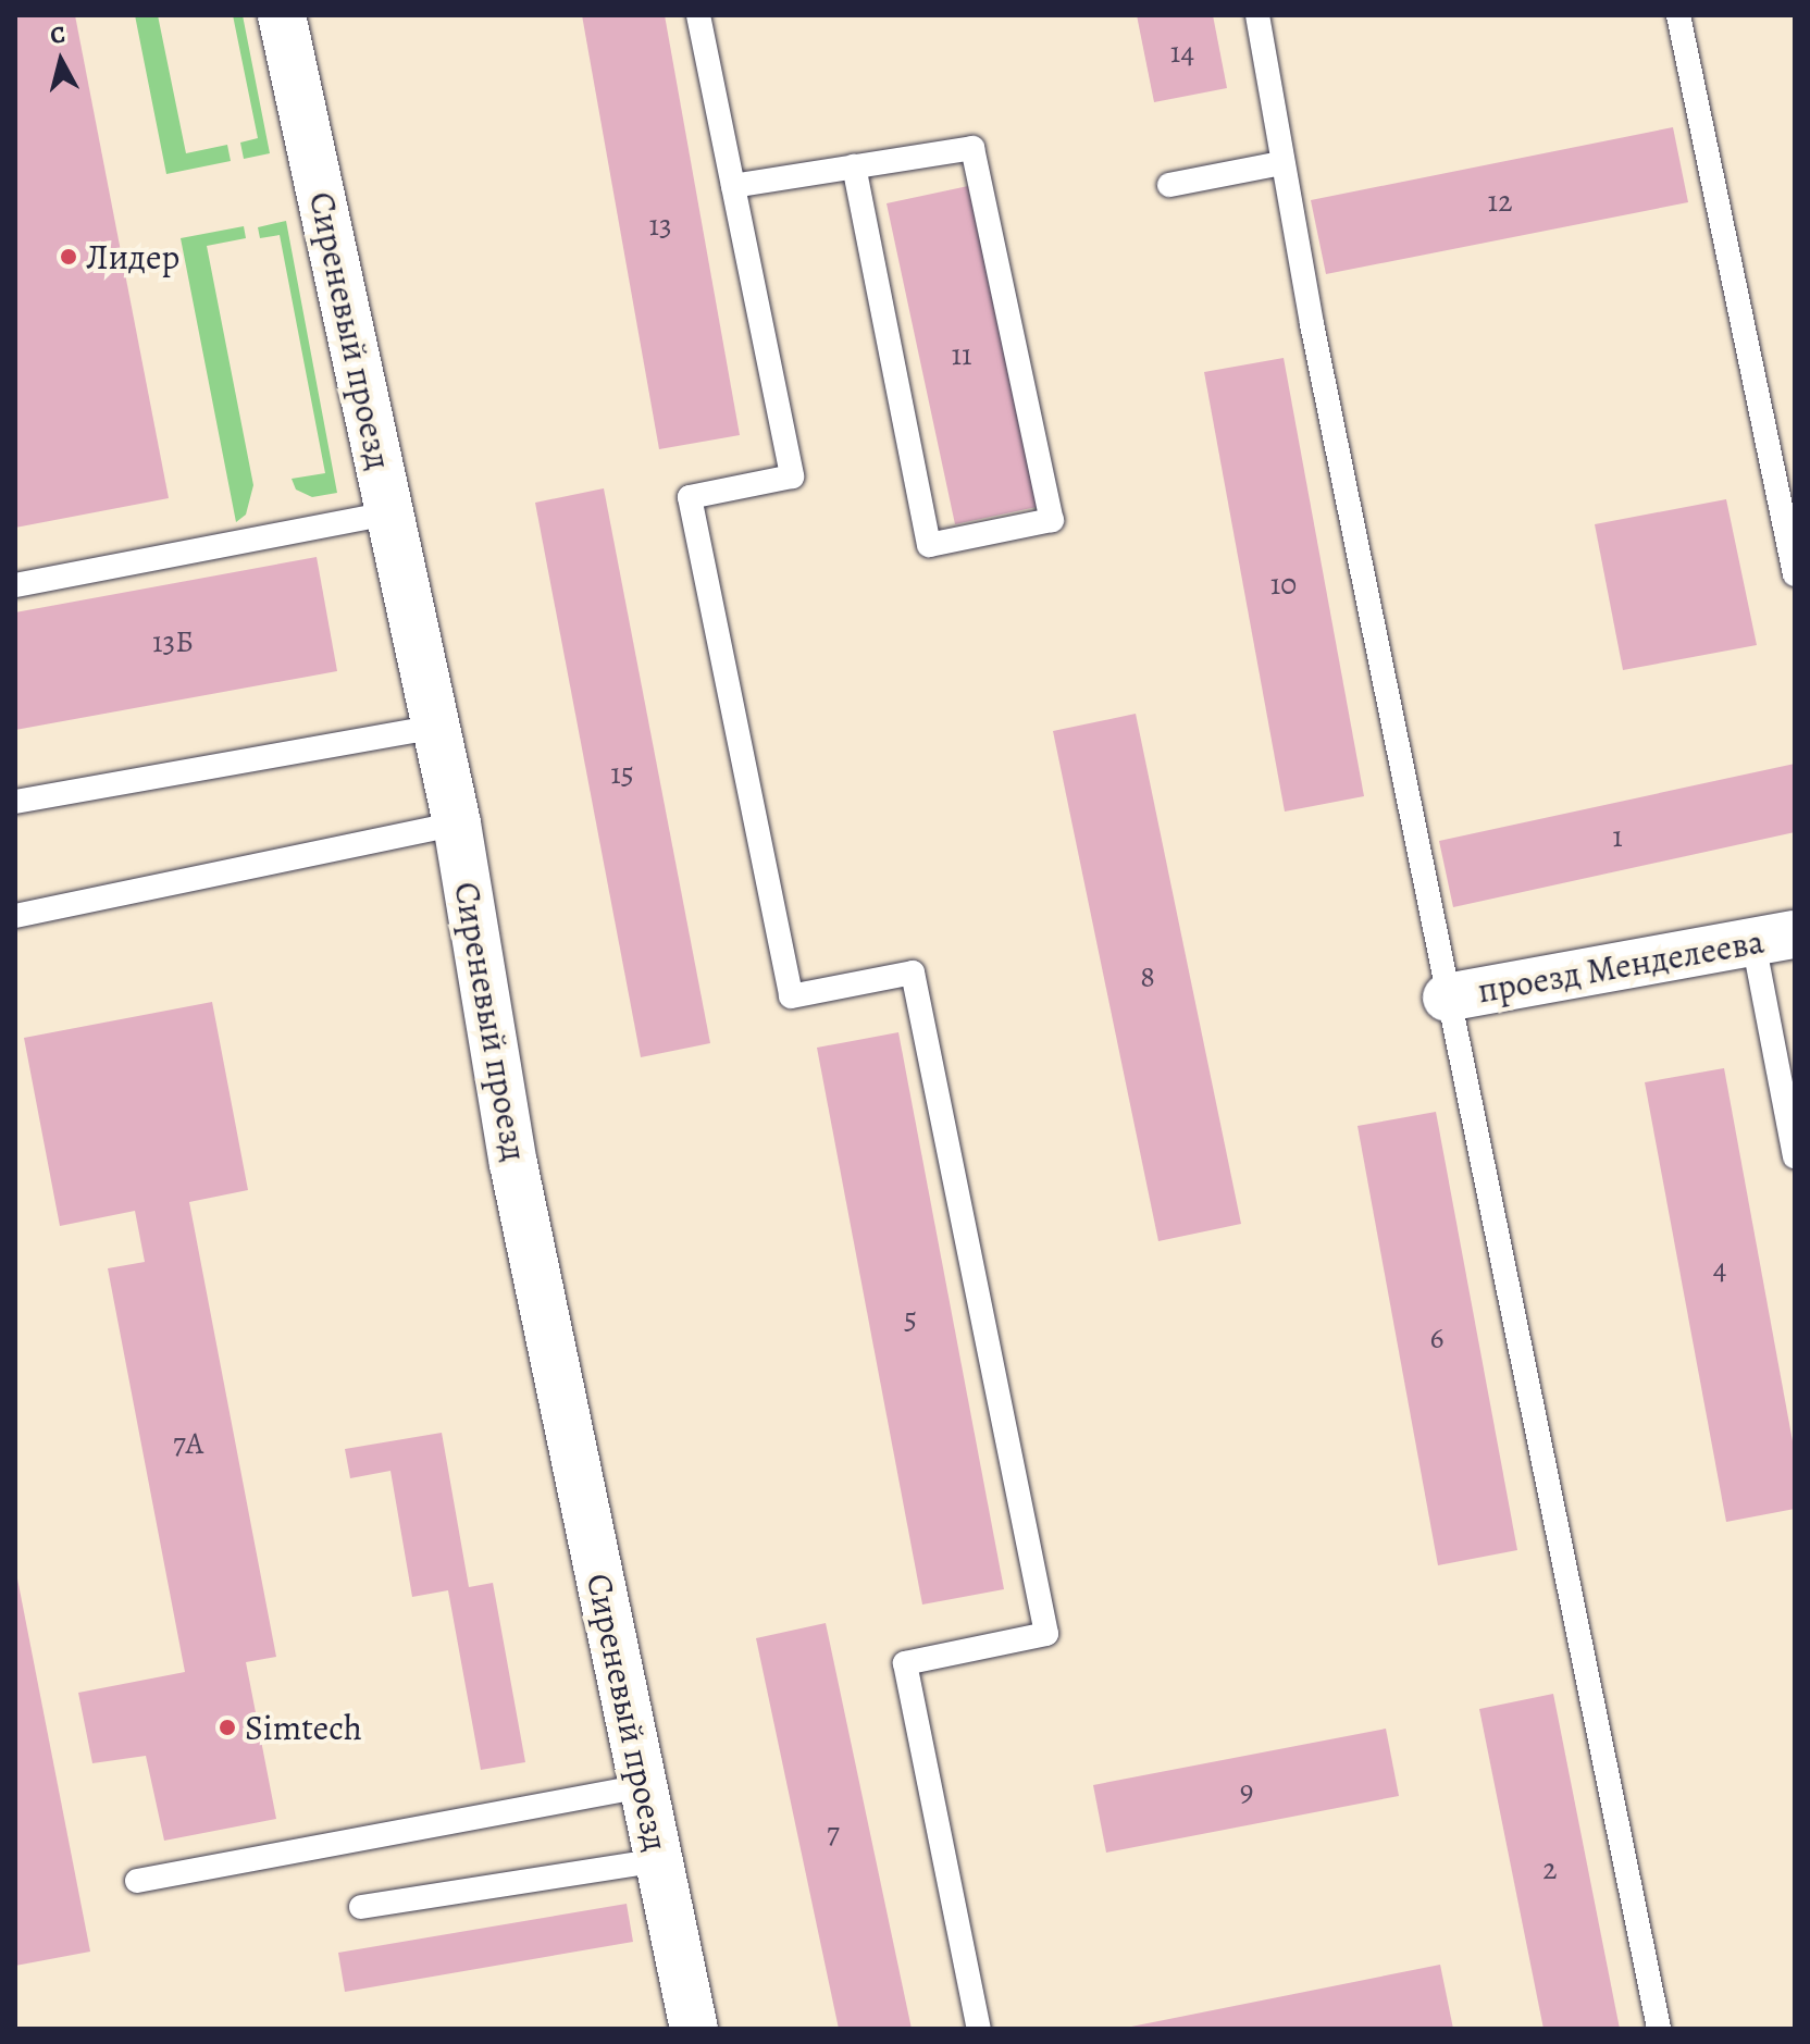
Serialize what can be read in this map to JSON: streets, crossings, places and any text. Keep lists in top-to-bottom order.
{
  "streets": {
    "street": ["Сиреневый проезд", "проезд Менделеева"]
  },
  "places": ["Лидер", "Simtech"],
  "house_numbers": [
    "14",
    "12",
    "13",
    "11",
    "10",
    "13Б",
    "15",
    "1",
    "8",
    "4",
    "5",
    "6",
    "7А",
    "9",
    "7",
    "2"
  ],
  "north": "top"
}
